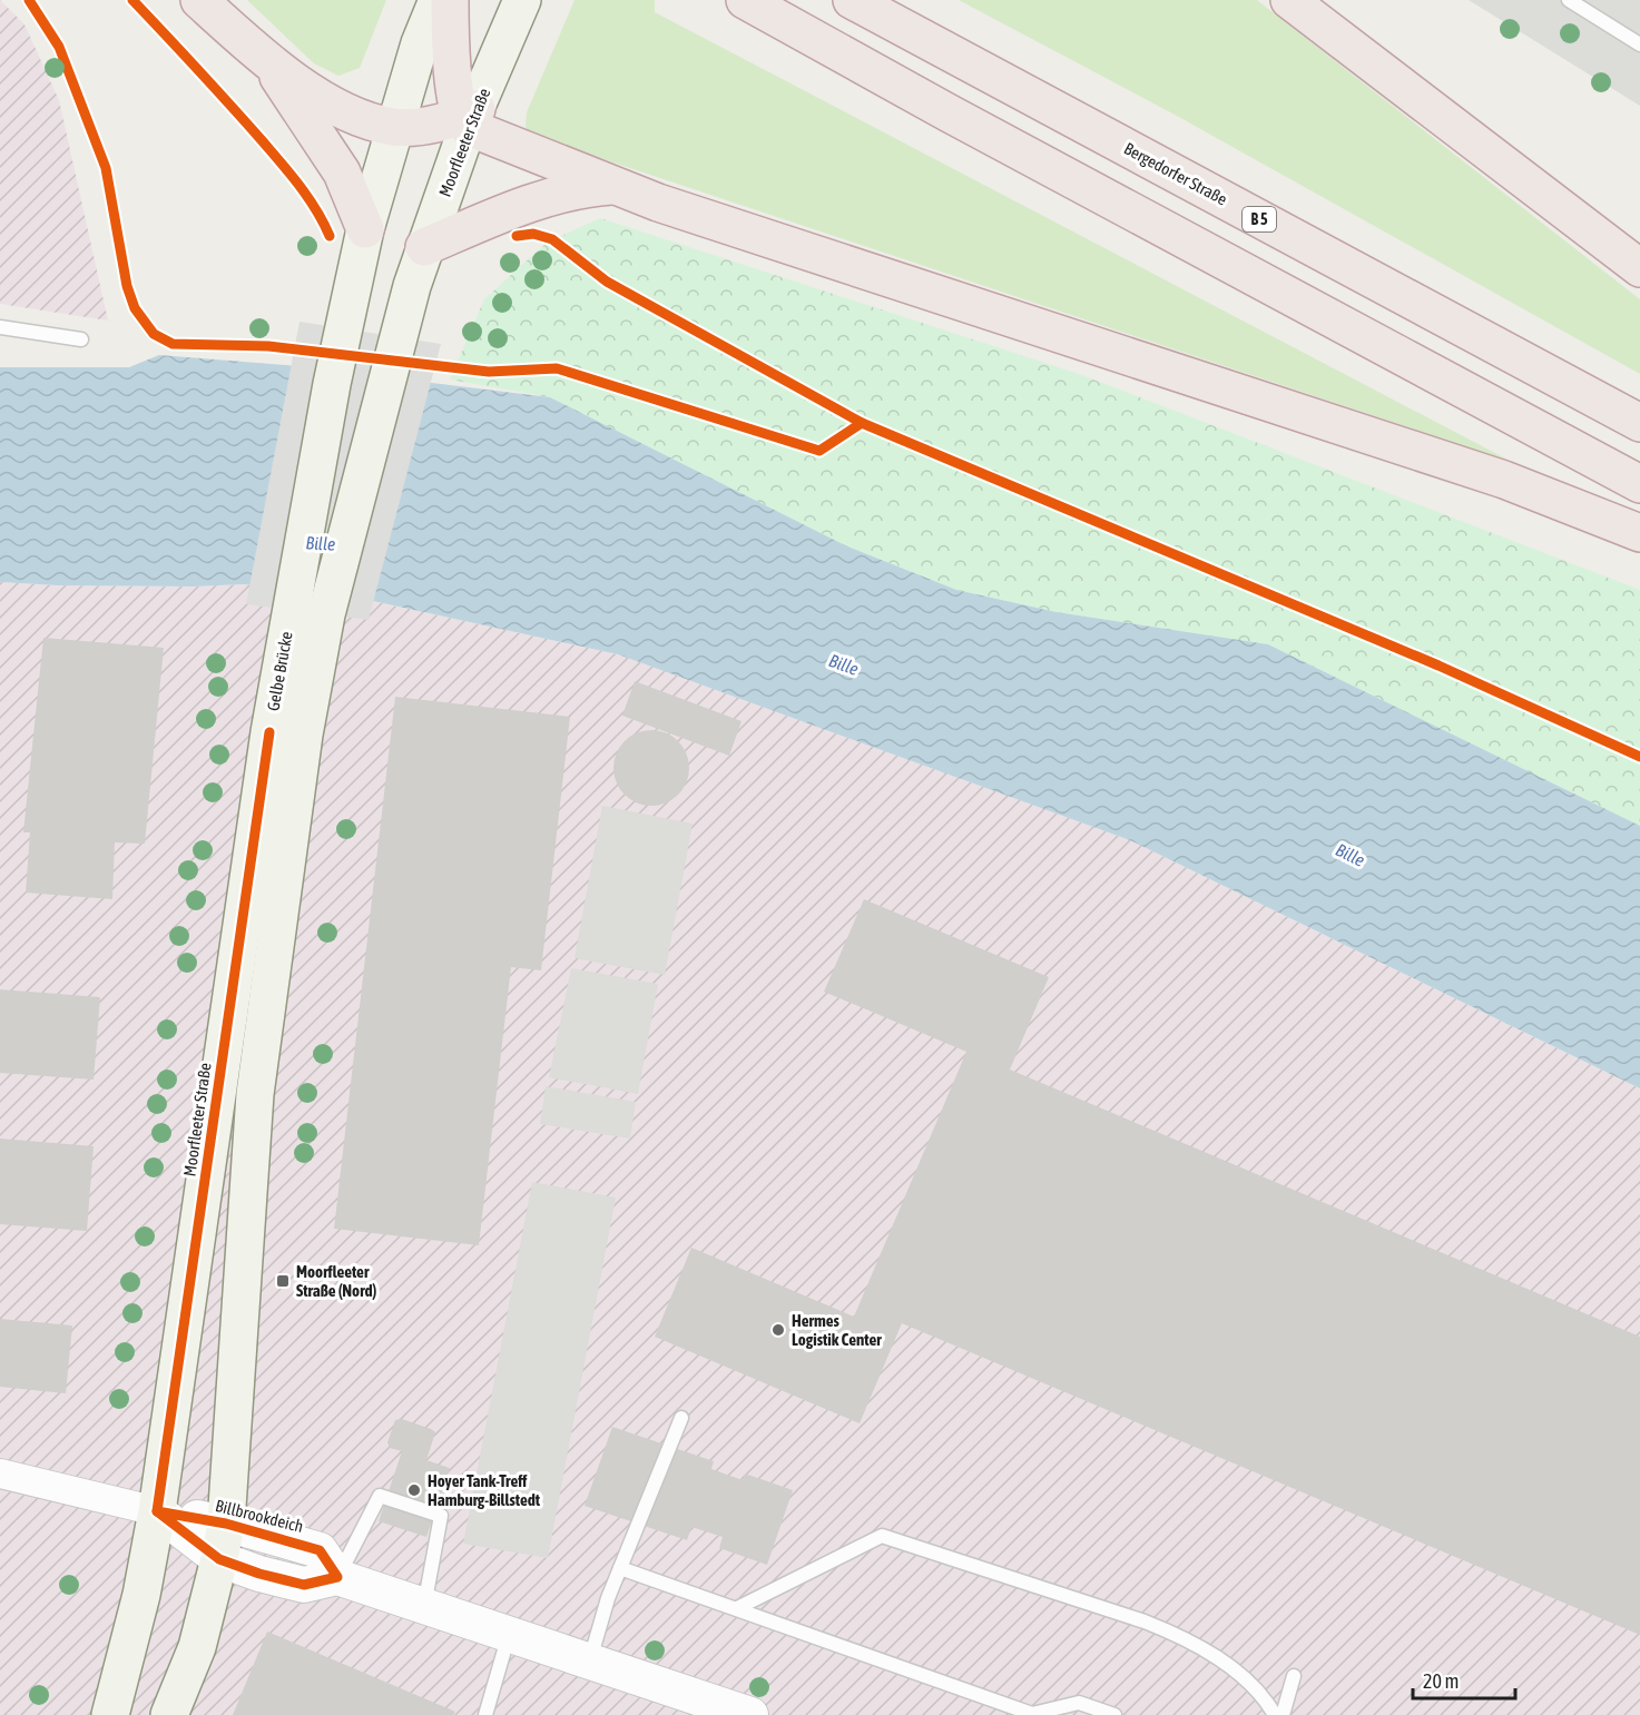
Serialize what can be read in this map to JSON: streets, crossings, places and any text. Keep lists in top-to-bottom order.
{
  "streets": {
    "highway": ["Bergedorfer Straße", "B 5"],
    "main road": ["Moorfleeter Straße", "Gelbe Brücke"],
    "street": ["Billbrookdeich"]
  },
  "crossings": [
    ["Moorfleeter Straße", "Gelbe Brücke"],
    ["Moorfleeter Straße", "Billbrookdeich"]
  ],
  "water": ["Bille"],
  "places": {
    "transit": ["Moorfleeter Straße (Nord)"],
    "other": ["Hermes Logistik Center", "Hoyer Tank-Treff Hamburg-Billstedt"]
  },
  "scale_bar": "20 m"
}
